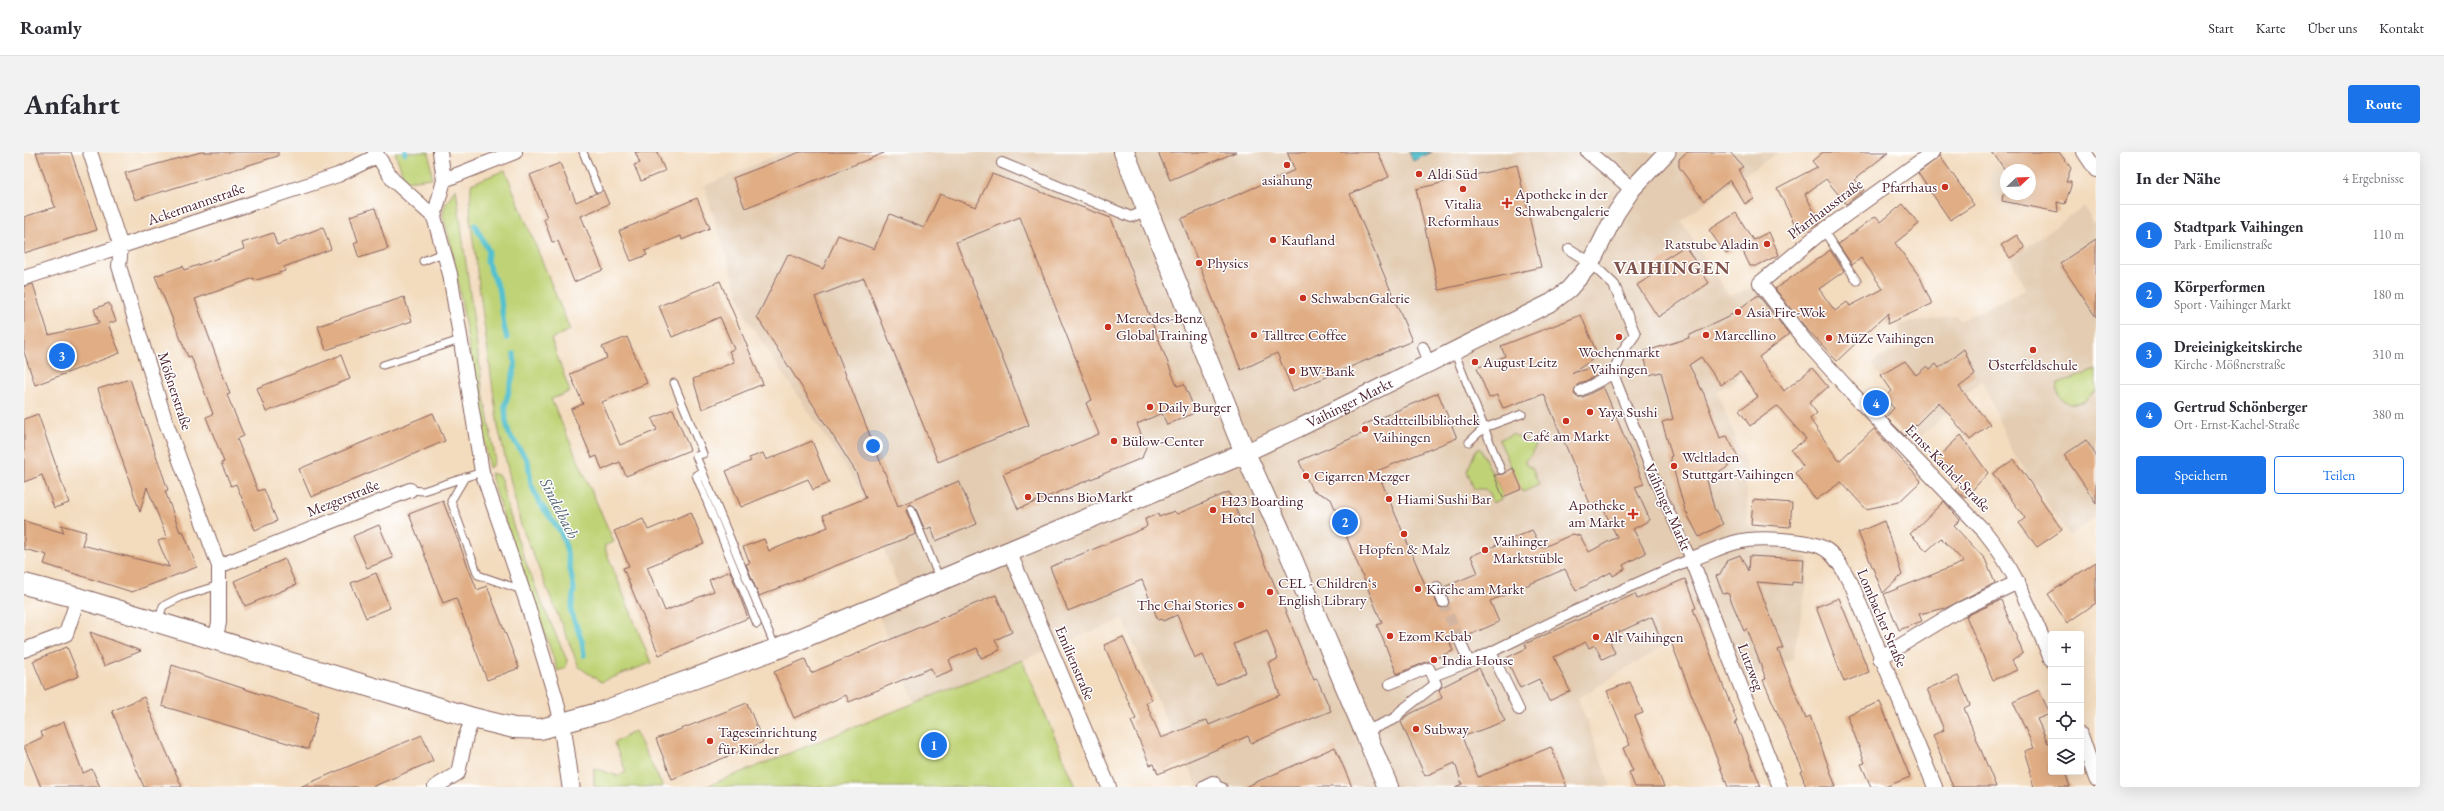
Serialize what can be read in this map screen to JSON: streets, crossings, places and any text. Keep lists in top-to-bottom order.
{
  "streets": {
    "street": [
      "Ackermannstraße",
      "Pfarrhausstraße",
      "Mößnerstraße",
      "Vaihinger Markt",
      "Ernst-Kachel-Straße",
      "Mezgerstraße",
      "Lombacher Straße",
      "Emilienstraße",
      "Lutzweg"
    ]
  },
  "crossings": [
    ["Ackermannstraße", "Mößnerstraße"],
    ["Pfarrhausstraße", "Ernst-Kachel-Straße"],
    ["Mößnerstraße", "Mezgerstraße"],
    ["Vaihinger Markt", "Lombacher Straße"],
    ["Vaihinger Markt", "Lutzweg"],
    ["Lombacher Straße", "Lutzweg"]
  ],
  "districts": ["VAIHINGEN"],
  "water": ["Sindelbach"],
  "places": {
    "other": [
      "asiahung",
      "Aldi Süd",
      "Pfarrhaus",
      "Vitalia Reformhaus",
      "Kaufland",
      "Ratstube Aladin",
      "Physics",
      "SchwabenGalerie",
      "Asia Fire-Wok",
      "Mercedes-Benz Global Training",
      "Talltree Coffee",
      "Marcellino",
      "Wochenmarkt Vaihingen",
      "MüZe Vaihingen",
      "Österfeldschule",
      "August Leitz",
      "BW-Bank",
      "Daily Burger",
      "Yaya Sushi",
      "Café am Markt",
      "Stadtteilbibliothek Vaihingen",
      "Bülow-Center",
      "Weltladen Stuttgart-Vaihingen",
      "Cigarren Mezger",
      "Denns BioMarkt",
      "Hiami Sushi Bar",
      "H23 Boarding Hotel",
      "Hopfen & Malz",
      "Vaihinger Marktstüble",
      "Kirche am Markt",
      "CEL - Children‘s English Library",
      "The Chai Stories",
      "Ezom Kebab",
      "Alt Vaihingen",
      "India House",
      "Subway",
      "Tageseinrichtung für Kinder"
    ],
    "health": ["Apotheke in der Schwabengalerie", "Apotheke am Markt"]
  },
  "north": "top right",
  "page": {
    "header": "Roamly",
    "nav": [
      "Start",
      "Karte",
      "Über uns",
      "Kontakt"
    ],
    "buttons": [
      "Route",
      ["Speichern", "Teilen"]
    ],
    "title": "Anfahrt",
    "heading": ["In der Nähe", "4 Ergebnisse"],
    "list": [
      {
        "mark": "1",
        "name": "Stadtpark Vaihingen",
        "note": "Park · Emilienstraße",
        "value": "110 m"
      },
      {
        "mark": "2",
        "name": "Körperformen",
        "note": "Sport · Vaihinger Markt",
        "value": "180 m"
      },
      {
        "mark": "3",
        "name": "Dreieinigkeitskirche",
        "note": "Kirche · Mößnerstraße",
        "value": "310 m"
      },
      {
        "mark": "4",
        "name": "Gertrud Schönberger",
        "note": "Ort · Ernst-Kachel-Straße",
        "value": "380 m"
      }
    ],
    "pins": [
      "3",
      "4",
      "2",
      "1"
    ],
    "map_buttons": ["+", "−"]
  }
}
